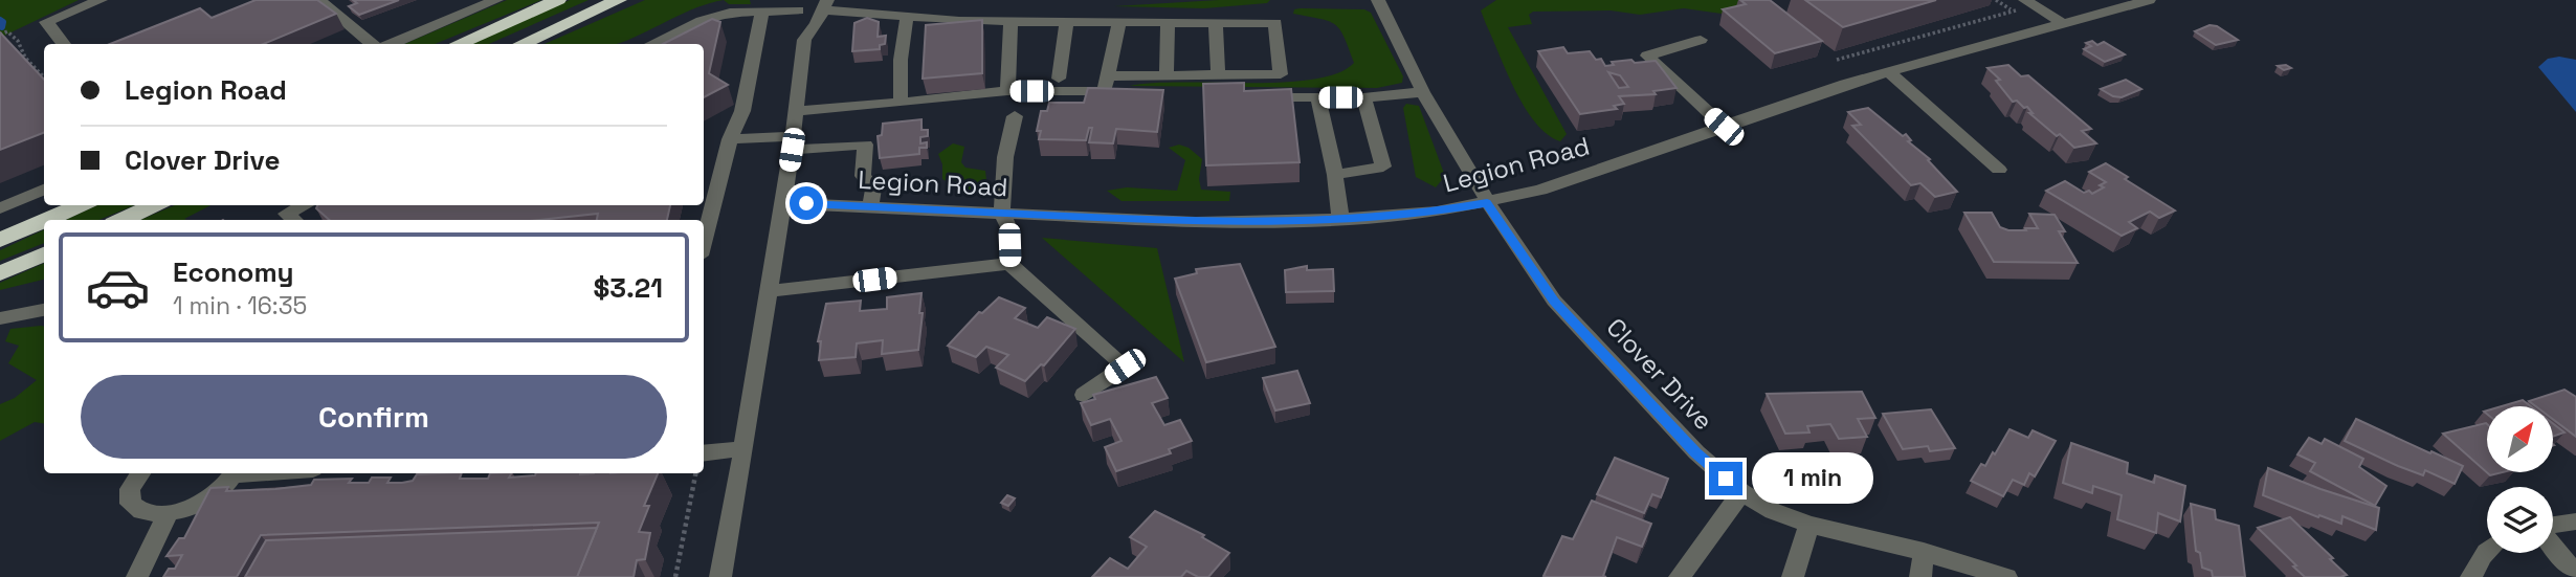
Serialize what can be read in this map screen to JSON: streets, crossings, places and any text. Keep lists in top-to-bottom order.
{
  "streets": {
    "street": ["Legion Road", "Clover Drive"]
  },
  "crossings": [
    ["Legion Road", "Clover Drive"]
  ],
  "north": "top right",
  "page": {
    "banner": ["Legion Road", "Clover Drive"],
    "list": [
      {
        "name": "Economy",
        "note": "1 min · 16:35",
        "value": "$3.21"
      }
    ],
    "buttons": "Confirm",
    "bubble": "1 min"
  }
}
